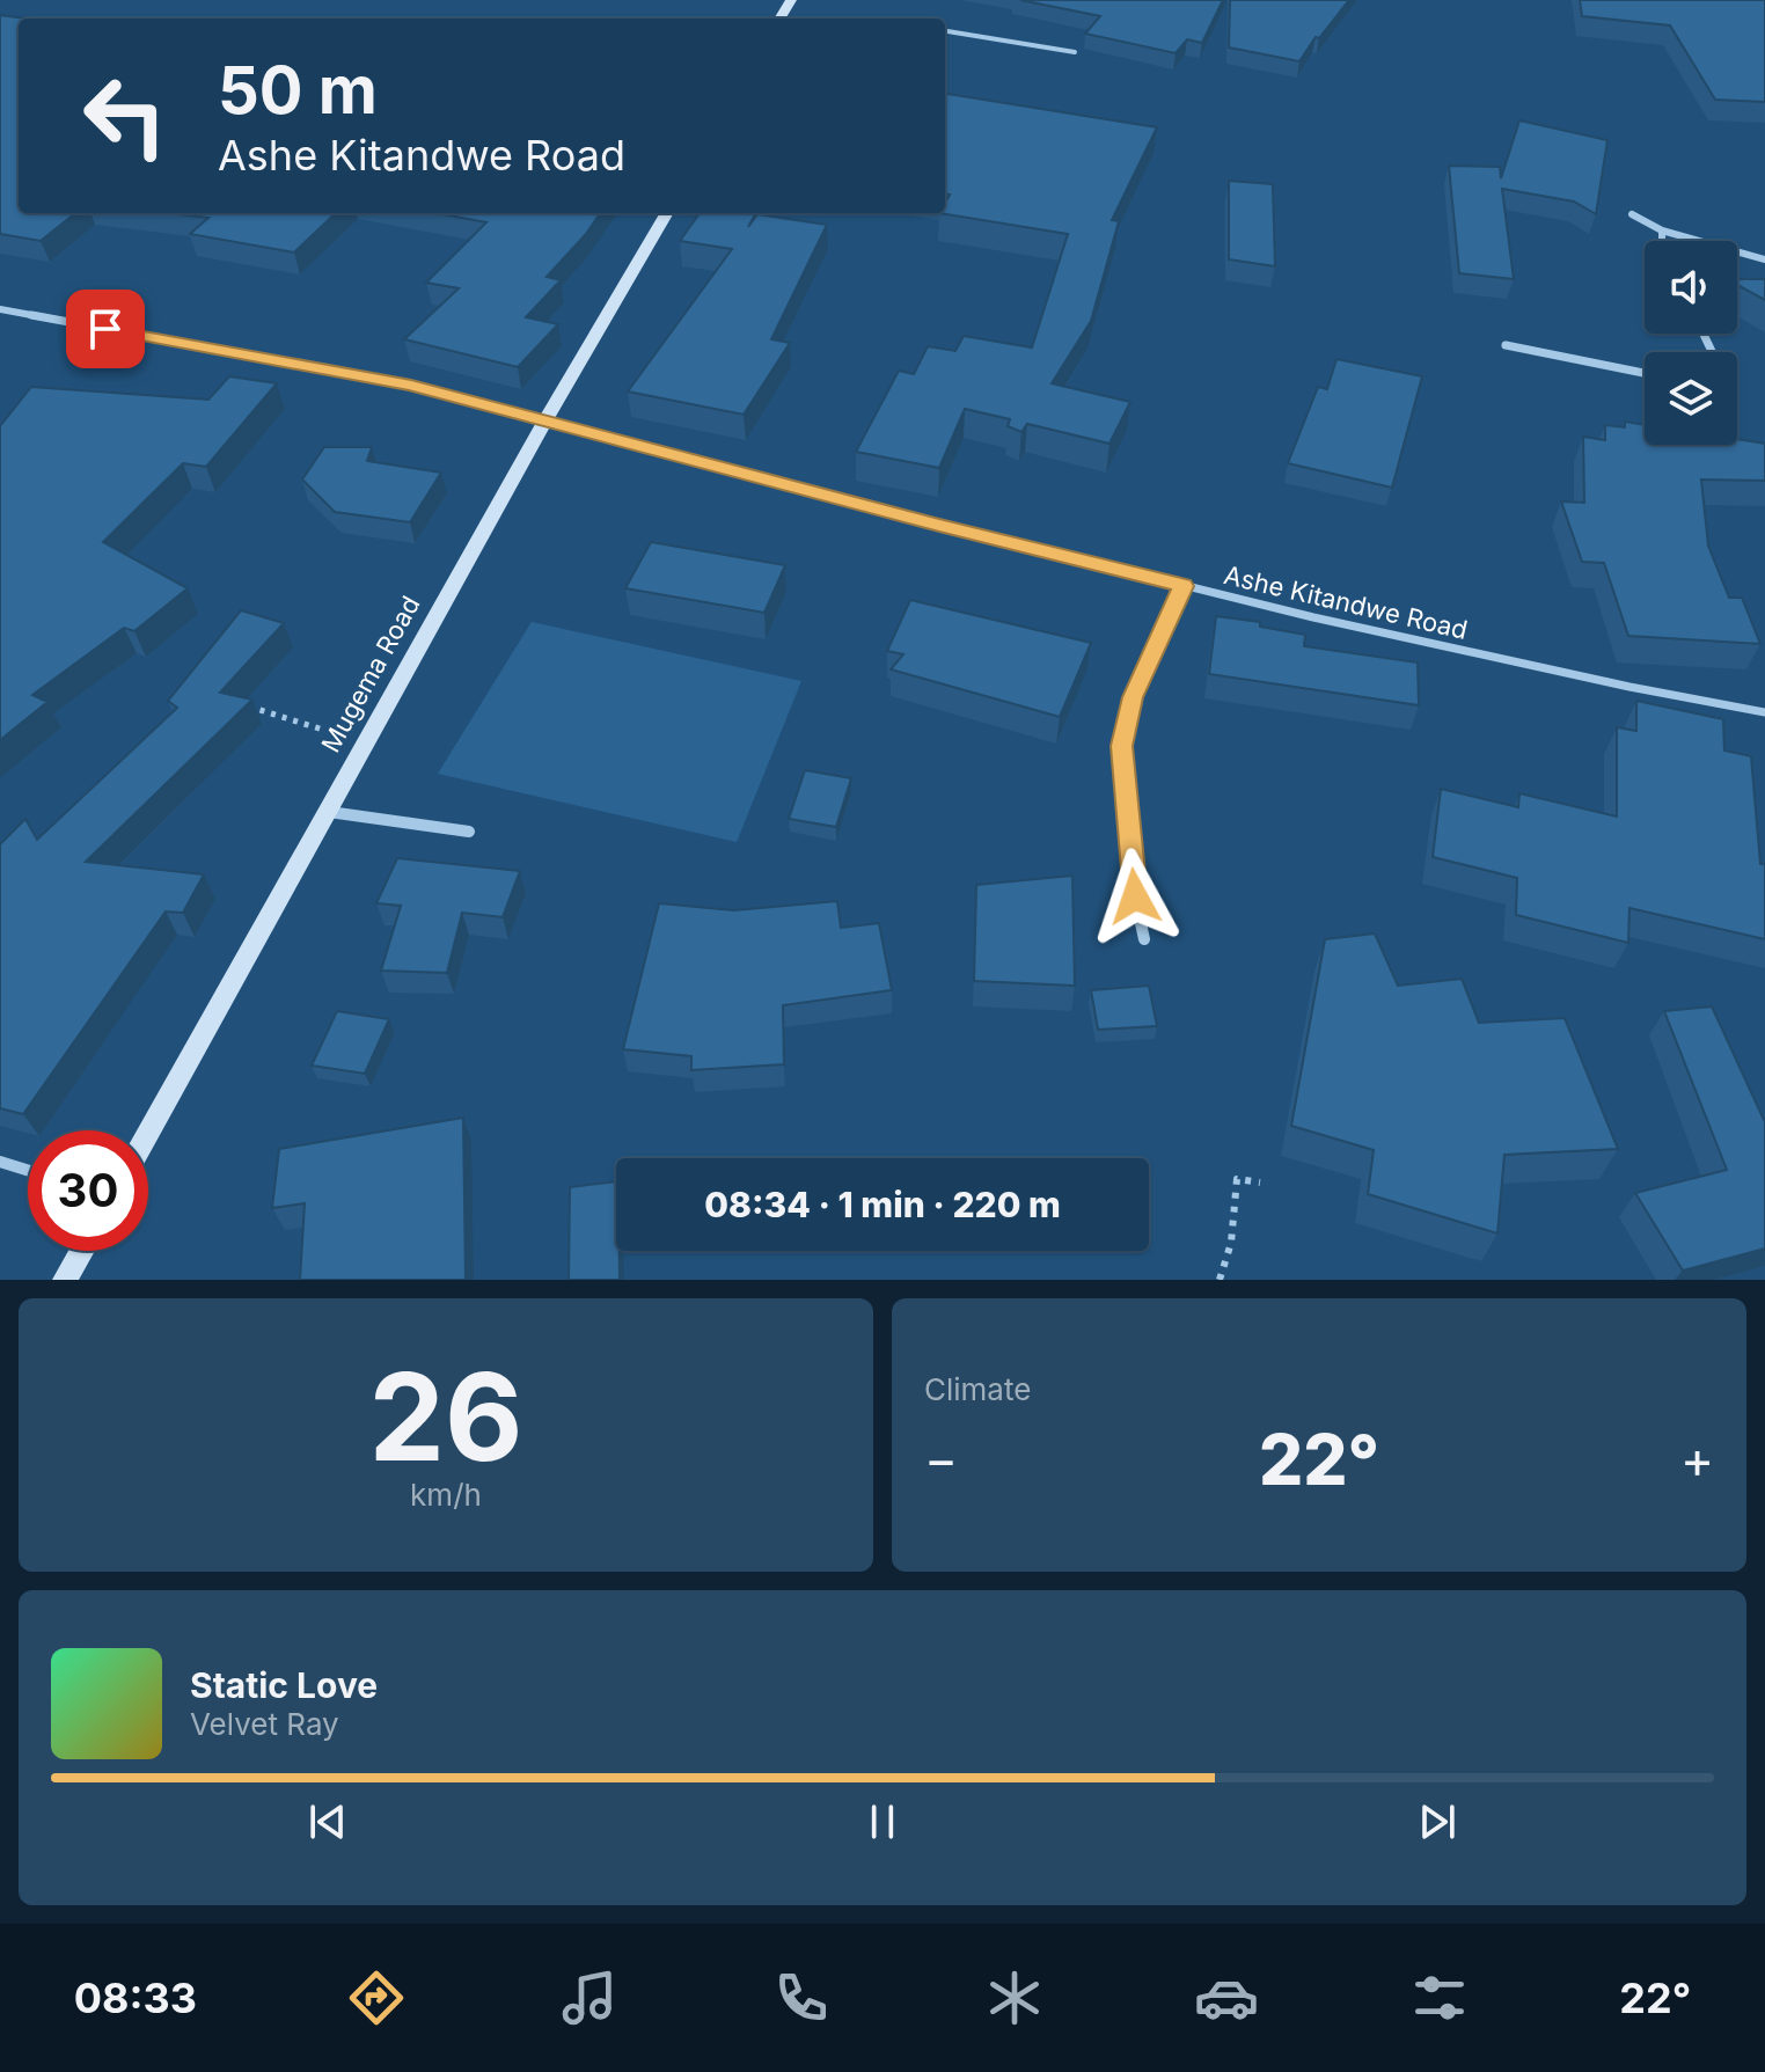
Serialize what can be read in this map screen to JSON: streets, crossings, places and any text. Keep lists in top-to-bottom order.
{
  "streets": {
    "street": ["Ashe Kitandwe Road", "Mugema Road"]
  },
  "crossings": [
    ["Ashe Kitandwe Road", "Mugema Road"]
  ],
  "page": {
    "turn": ["50 m", "Ashe Kitandwe Road"],
    "limit": "30",
    "trip": "08:34 · 1 min · 220 m",
    "tile": [
      ["26", "km/h"],
      "Climate"
    ],
    "heat": ["−", "22°", "+"],
    "song": ["Static Love", "Velvet Ray"],
    "tabs": ["08:33", "22°"]
  }
}
